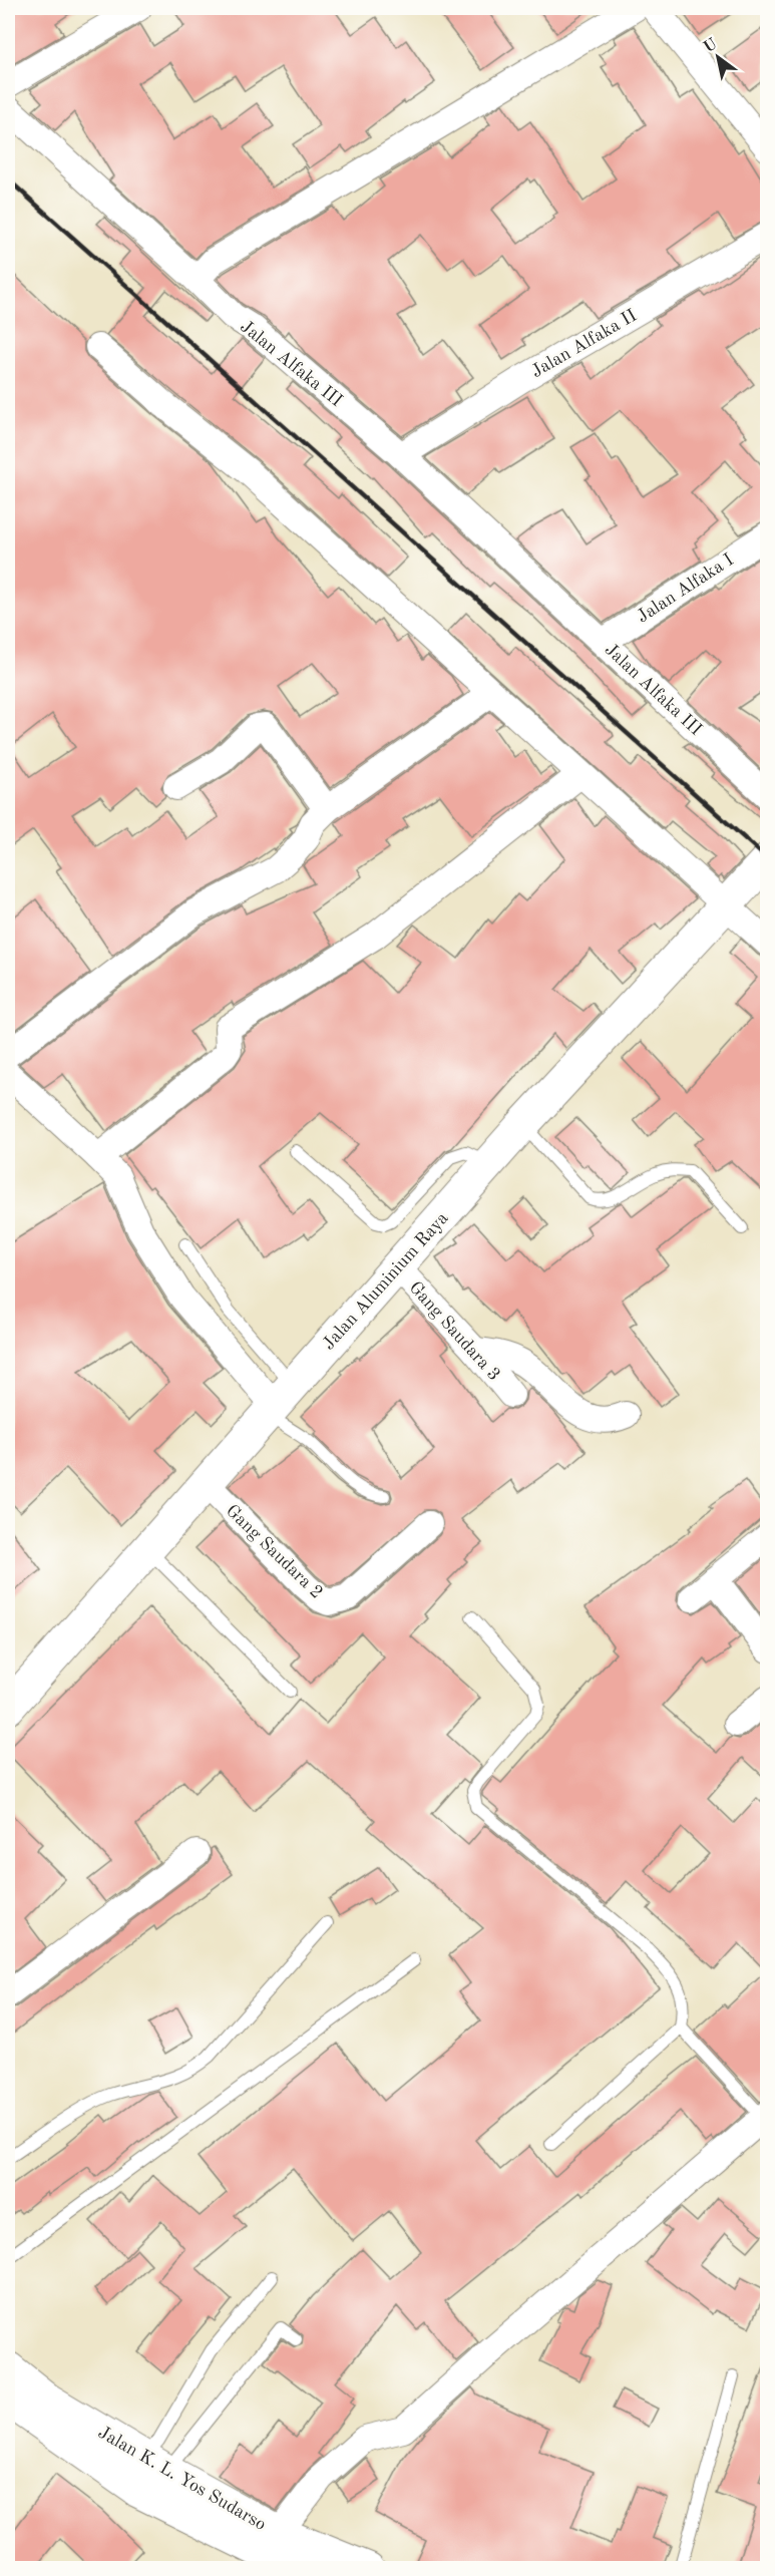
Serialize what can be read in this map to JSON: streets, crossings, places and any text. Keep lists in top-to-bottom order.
{
  "streets": {
    "main road": ["Jalan Aluminium Raya", "Jalan K. L. Yos Sudarso"],
    "street": [
      "Jalan Alfaka II",
      "Jalan Alfaka III",
      "Jalan Alfaka I",
      "Gang Saudara 3",
      "Gang Saudara 2"
    ]
  },
  "crossings": [
    ["Jalan Alfaka II", "Jalan Alfaka III"],
    ["Jalan Alfaka III", "Jalan Alfaka I"],
    ["Jalan Aluminium Raya", "Gang Saudara 3"],
    ["Jalan Aluminium Raya", "Gang Saudara 2"]
  ],
  "north": "top left"
}
